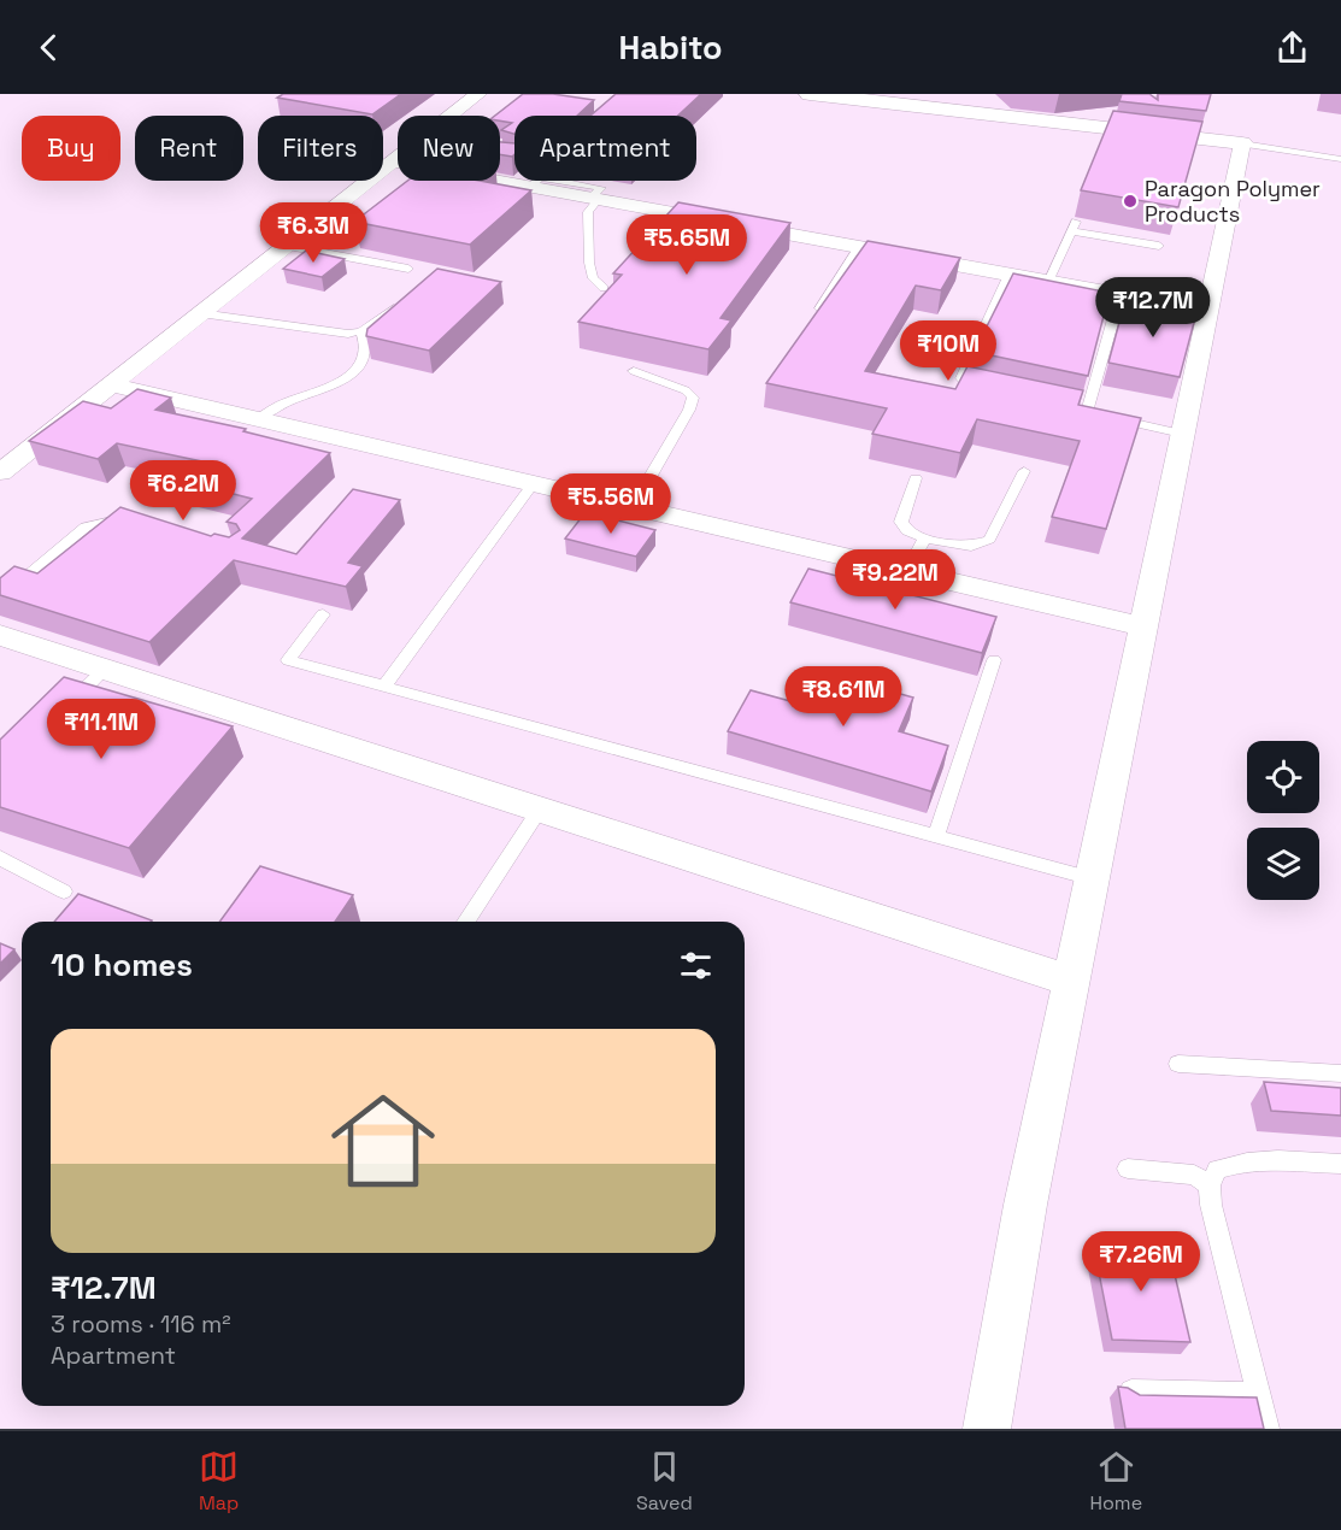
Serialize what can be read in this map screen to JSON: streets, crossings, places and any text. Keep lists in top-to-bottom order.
{
  "places": ["Paragon Polymer Products"],
  "page": {
    "header": "Habito",
    "chip": [
      "Buy",
      "Rent",
      "Filters",
      "New",
      "Apartment"
    ],
    "price": [
      "₹6.3M",
      "₹5.65M",
      "₹12.7M",
      "₹10M",
      "₹6.2M",
      "₹5.56M",
      "₹9.22M",
      "₹8.61M",
      "₹11.1M",
      "₹7.26M"
    ],
    "heading": "10 homes",
    "list": [
      {
        "name": "₹12.7M",
        "note": "3 rooms · 116 m² · Apartment"
      }
    ],
    "tabs": ["Map", "Saved", "Home"]
  }
}
